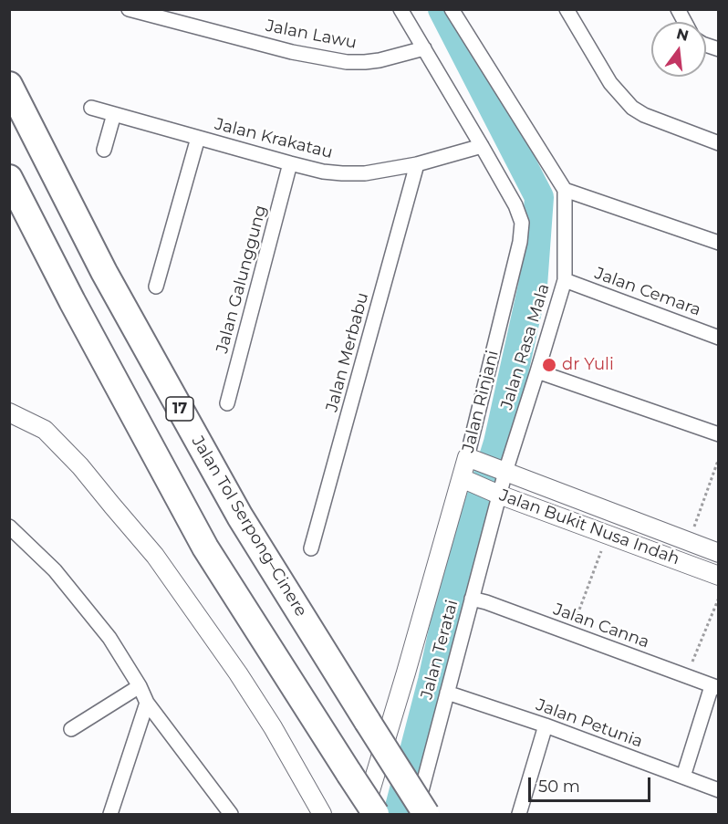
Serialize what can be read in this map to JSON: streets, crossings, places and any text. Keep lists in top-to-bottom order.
{
  "streets": {
    "highway": ["17", "Jalan Tol Serpong–Cinere"],
    "street": [
      "Jalan Lawu",
      "Jalan Krakatau",
      "Jalan Galunggung",
      "Jalan Cemara",
      "Jalan Rasa Mala",
      "Jalan Merbabu",
      "Jalan Rinjani",
      "Jalan Bukit Nusa Indah",
      "Jalan Canna",
      "Jalan Teratai",
      "Jalan Petunia"
    ]
  },
  "crossings": [
    ["Jalan Lawu", "Jalan Rinjani"],
    ["Jalan Krakatau", "Jalan Galunggung"],
    ["Jalan Krakatau", "Jalan Merbabu"],
    ["Jalan Krakatau", "Jalan Rinjani"],
    ["Jalan Cemara", "Jalan Rasa Mala"],
    ["Jalan Rasa Mala", "Jalan Bukit Nusa Indah"],
    ["Jalan Rasa Mala", "Jalan Teratai"],
    ["Jalan Rinjani", "Jalan Bukit Nusa Indah"],
    ["Jalan Bukit Nusa Indah", "Jalan Teratai"],
    ["Jalan Canna", "Jalan Teratai"],
    ["Jalan Teratai", "Jalan Petunia"]
  ],
  "places": ["dr Yuli"],
  "scale_bar": "50 m",
  "north": "top"
}
